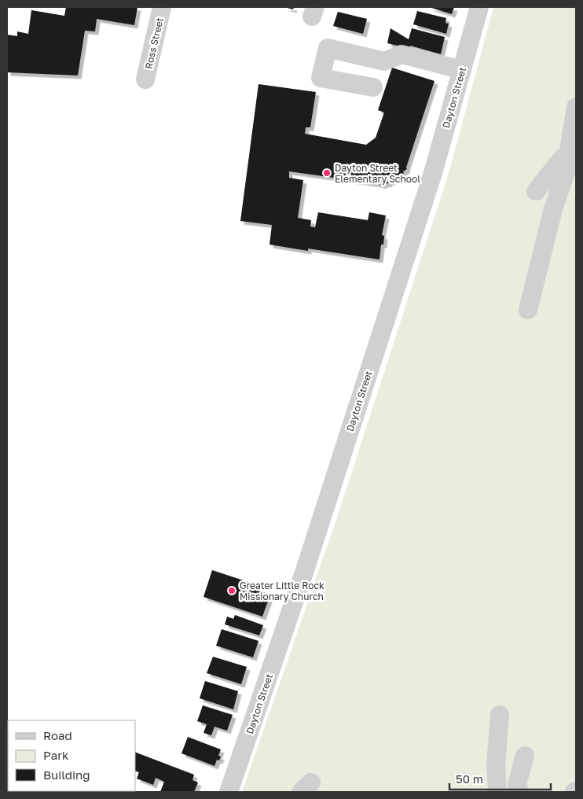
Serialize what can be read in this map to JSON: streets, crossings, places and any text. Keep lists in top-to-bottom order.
{
  "streets": {
    "street": ["Ross Street", "Dayton Street"]
  },
  "places": ["Dayton Street Elementary School", "Greater Little Rock Missionary Church"],
  "legend": ["Road", "Park", "Building"],
  "scale_bar": "50 m"
}
